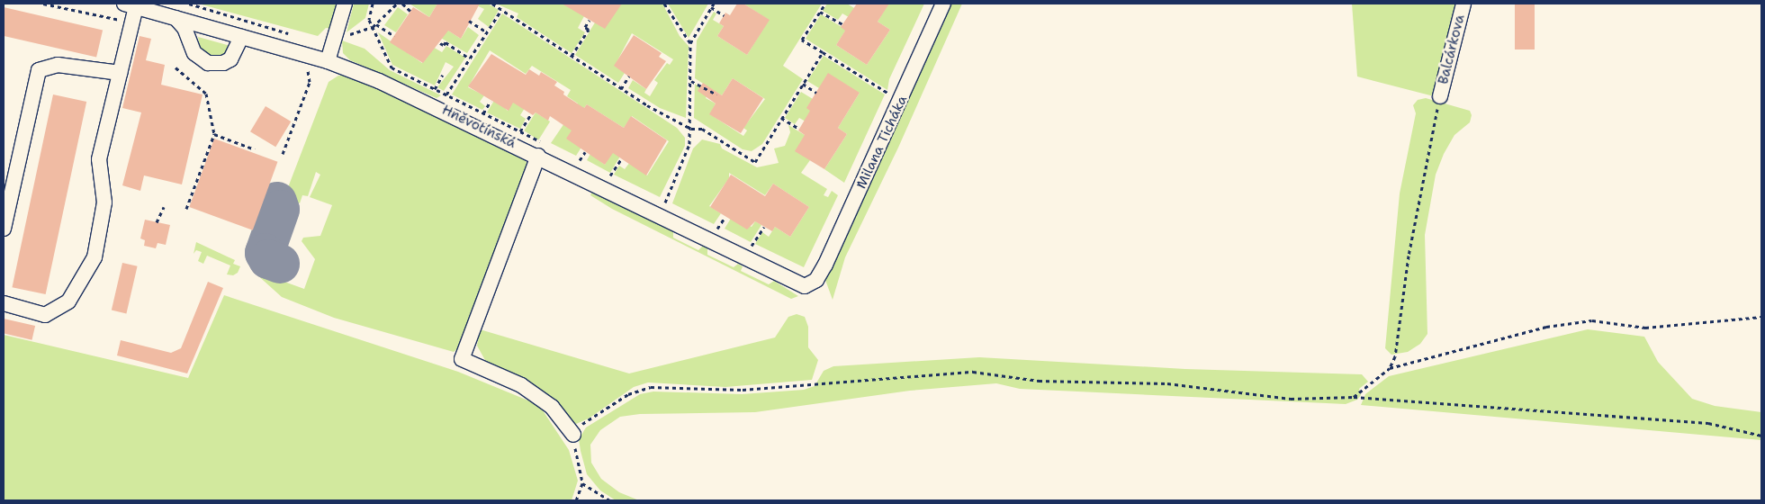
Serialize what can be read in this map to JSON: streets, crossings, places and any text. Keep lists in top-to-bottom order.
{
  "streets": {
    "street": ["Balcárkova", "Hněvotínská", "Milana Ticháka"]
  },
  "crossings": [
    ["Hněvotínská", "Milana Ticháka"]
  ]
}
